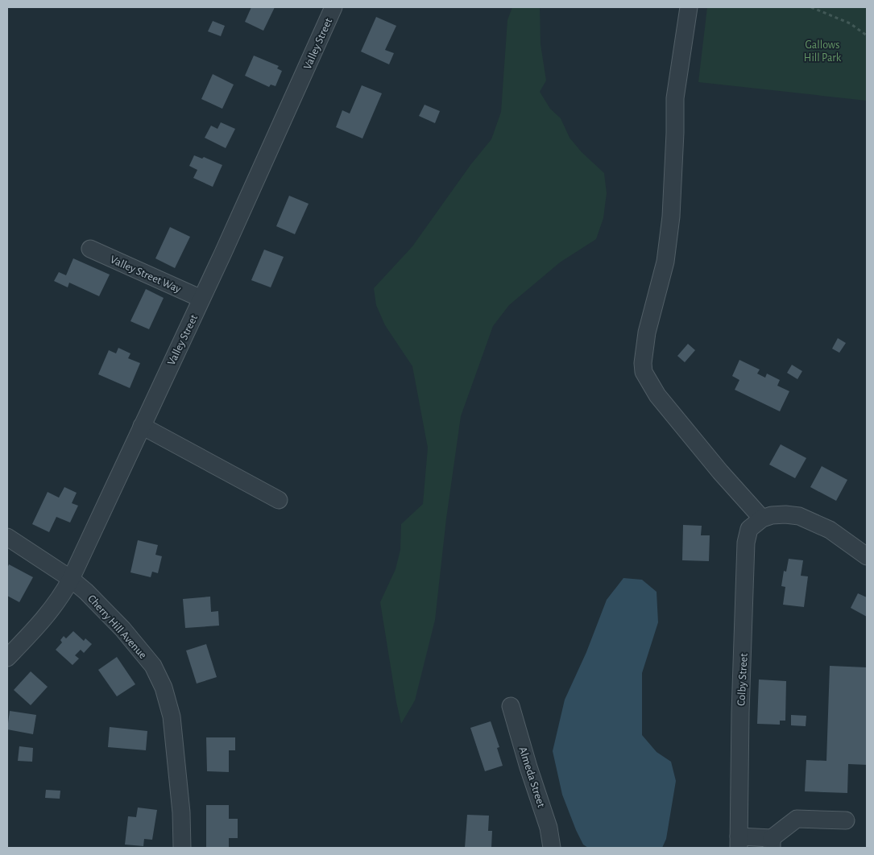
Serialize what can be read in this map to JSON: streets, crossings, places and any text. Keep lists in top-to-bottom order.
{
  "streets": {
    "street": [
      "Valley Street",
      "Valley Street Way",
      "Cherry Hill Avenue",
      "Colby Street",
      "Almeda Street"
    ]
  },
  "crossings": [
    ["Valley Street", "Valley Street Way"],
    ["Valley Street", "Cherry Hill Avenue"]
  ],
  "parks": ["Gallows Hill Park"]
}
